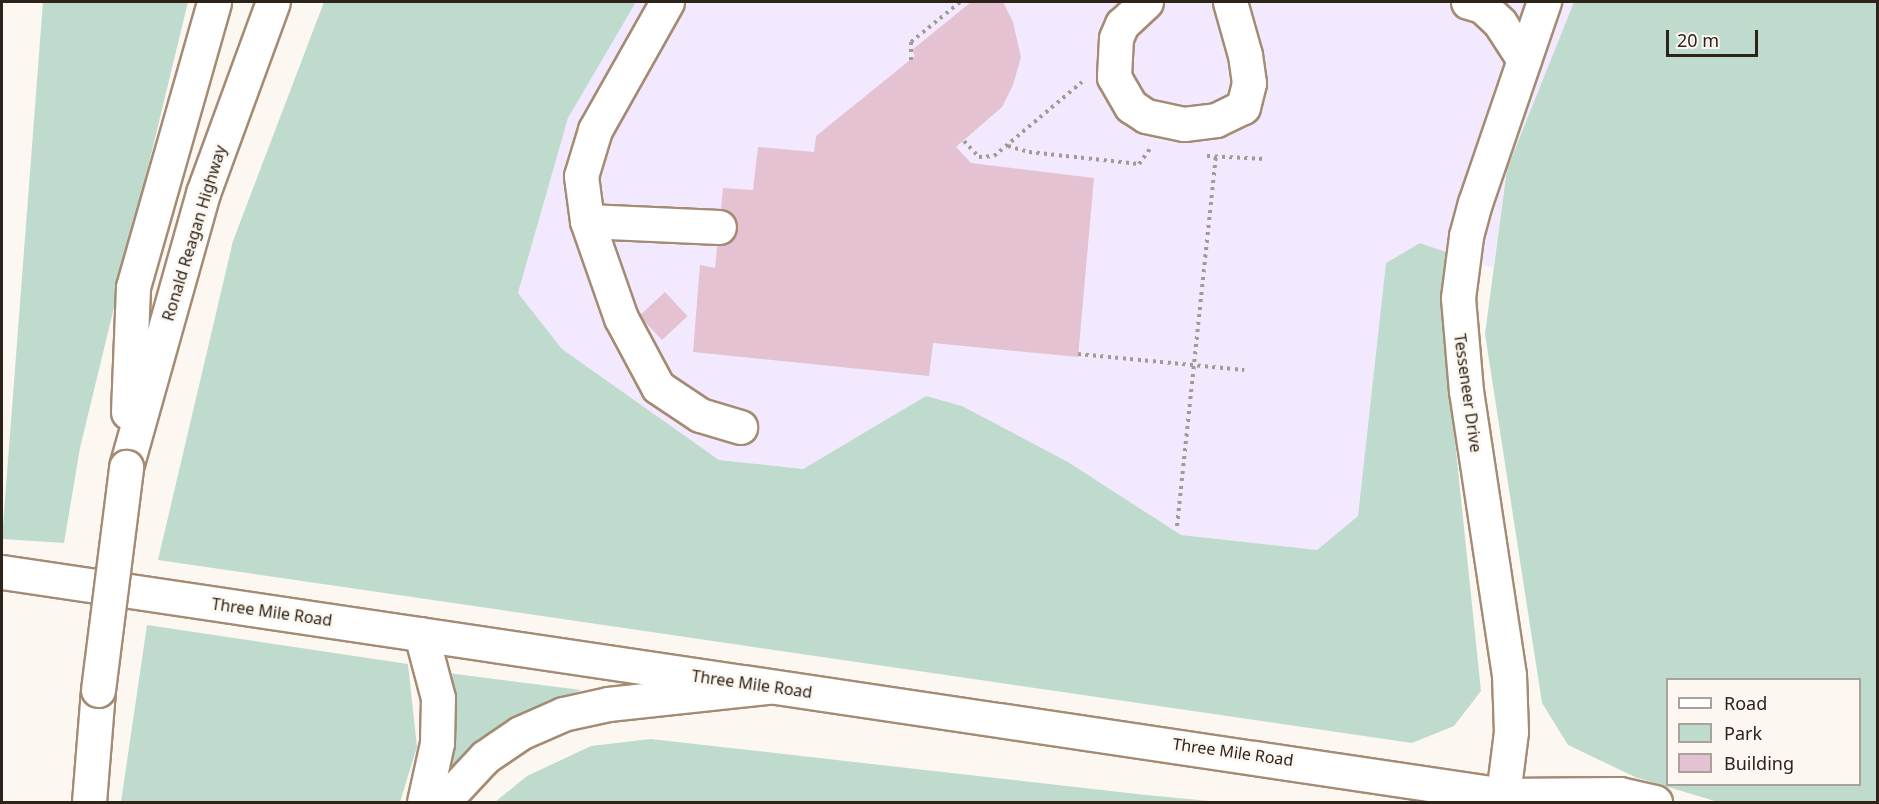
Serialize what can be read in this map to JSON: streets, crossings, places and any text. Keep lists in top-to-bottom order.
{
  "streets": {
    "main road": ["Ronald Reagan Highway", "Tesseneer Drive", "Three Mile Road"]
  },
  "crossings": [
    ["Tesseneer Drive", "Three Mile Road"]
  ],
  "legend": ["Road", "Park", "Building"],
  "scale_bar": "20 m"
}
